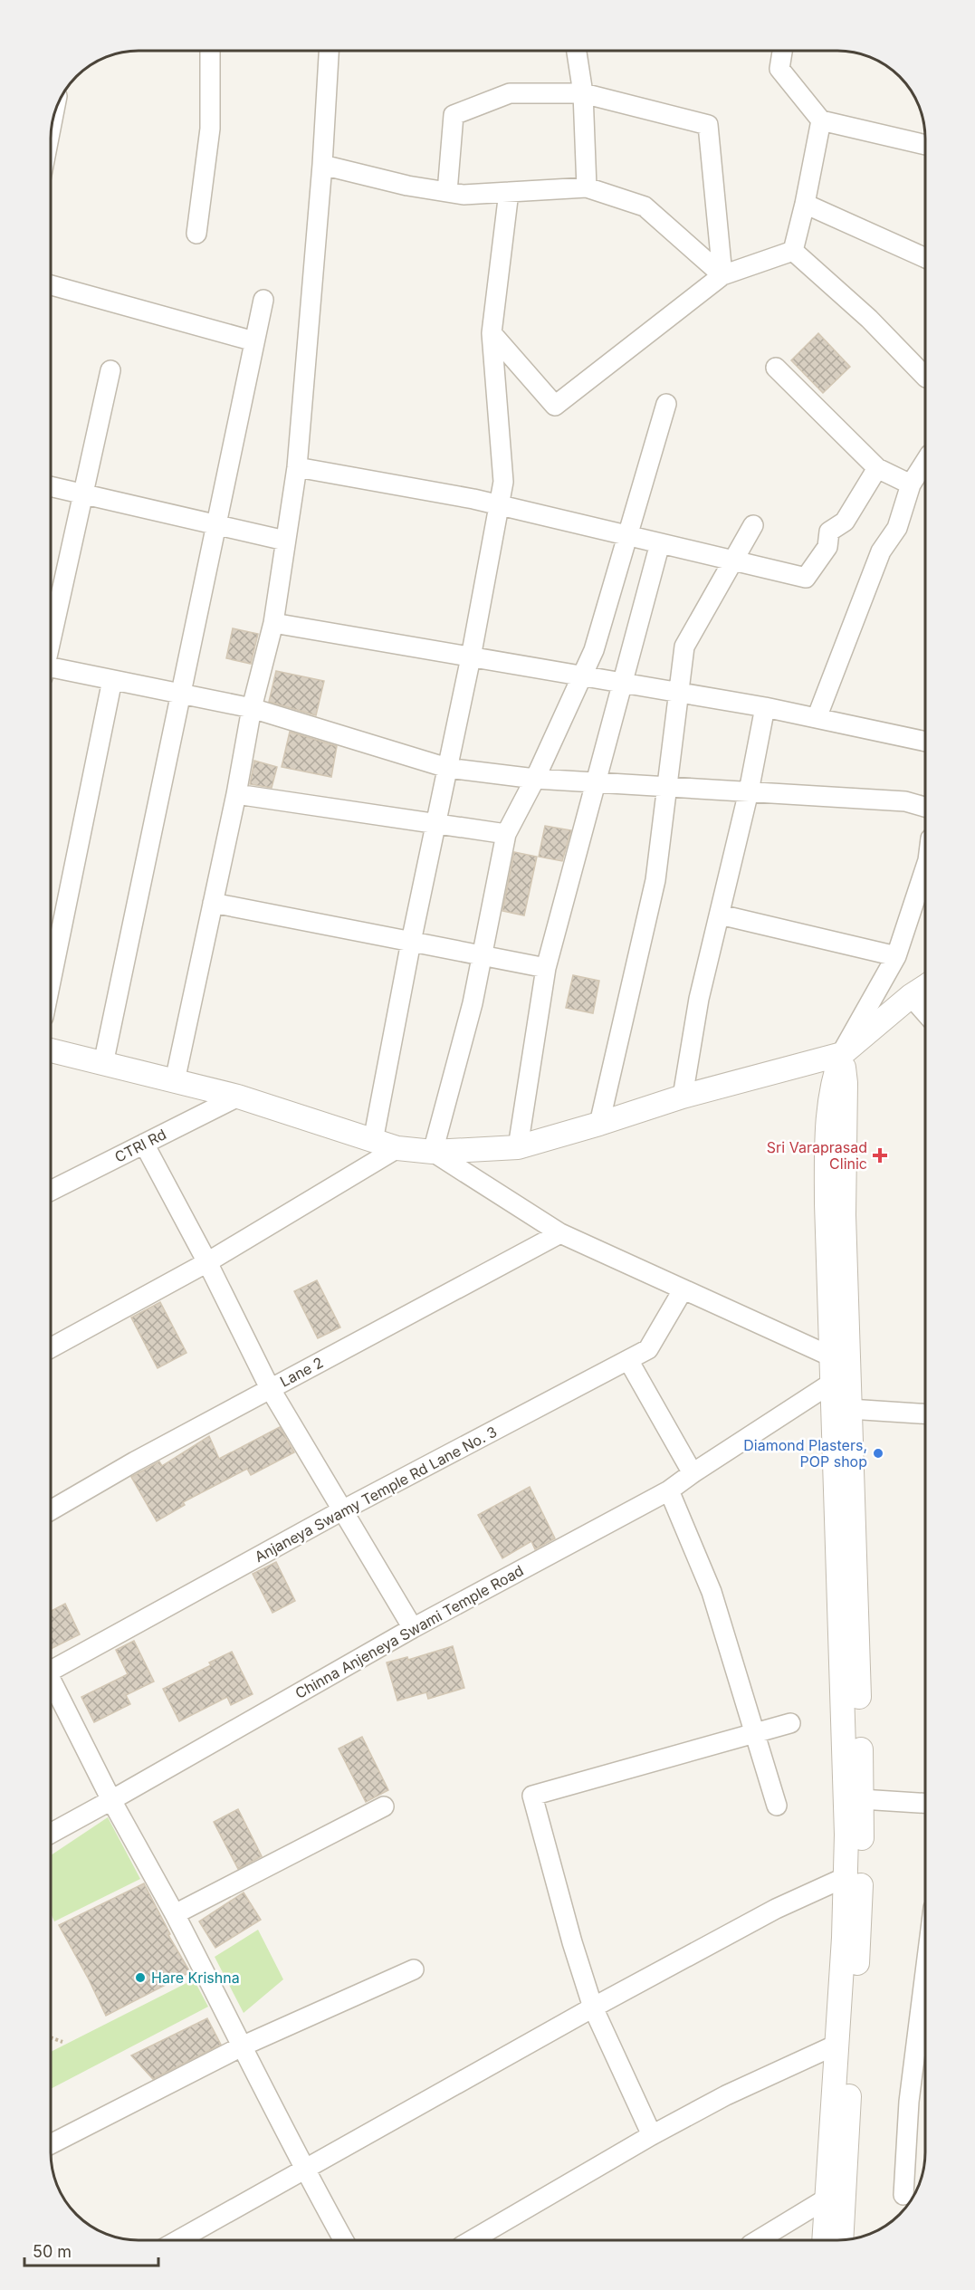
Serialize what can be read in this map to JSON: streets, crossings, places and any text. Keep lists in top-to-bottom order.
{
  "streets": {
    "street": [
      "CTRI Rd",
      "Lane 2",
      "Anjaneya Swamy Temple Rd Lane No. 3",
      "Chinna Anjeneya Swami Temple Road"
    ]
  },
  "places": {
    "health": ["Sri Varaprasad Clinic"],
    "other": ["Diamond Plasters, POP shop", "Hare Krishna"]
  },
  "scale_bar": "50 m"
}
